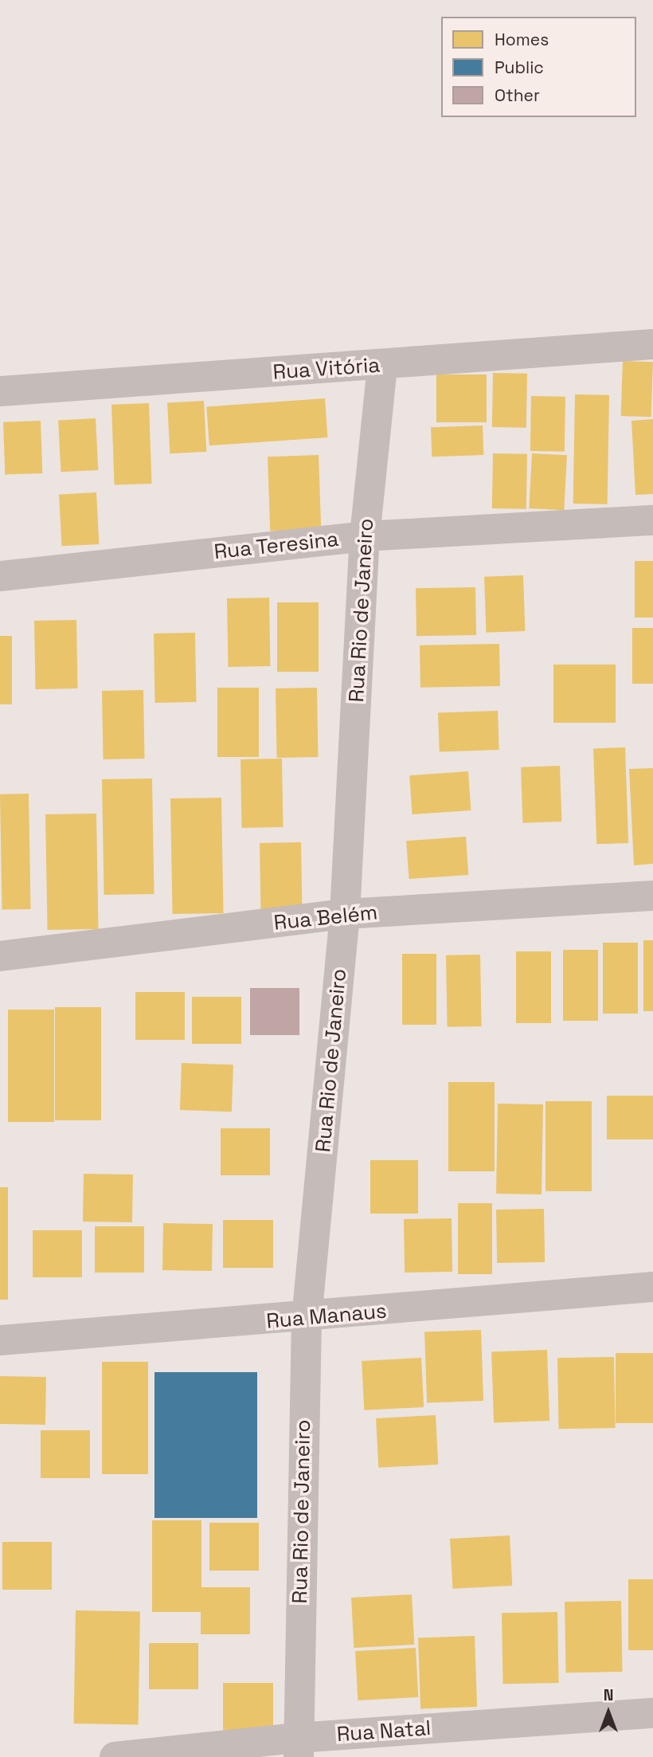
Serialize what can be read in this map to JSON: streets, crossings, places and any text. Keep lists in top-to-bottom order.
{
  "streets": {
    "street": [
      "Rua Vitória",
      "Rua Teresina",
      "Rua Rio de Janeiro",
      "Rua Belém",
      "Rua Manaus",
      "Rua Natal"
    ]
  },
  "crossings": [
    ["Rua Vitória", "Rua Rio de Janeiro"],
    ["Rua Teresina", "Rua Rio de Janeiro"],
    ["Rua Rio de Janeiro", "Rua Belém"],
    ["Rua Rio de Janeiro", "Rua Manaus"],
    ["Rua Rio de Janeiro", "Rua Natal"]
  ],
  "legend": ["Homes", "Public", "Other"],
  "north": "top"
}
